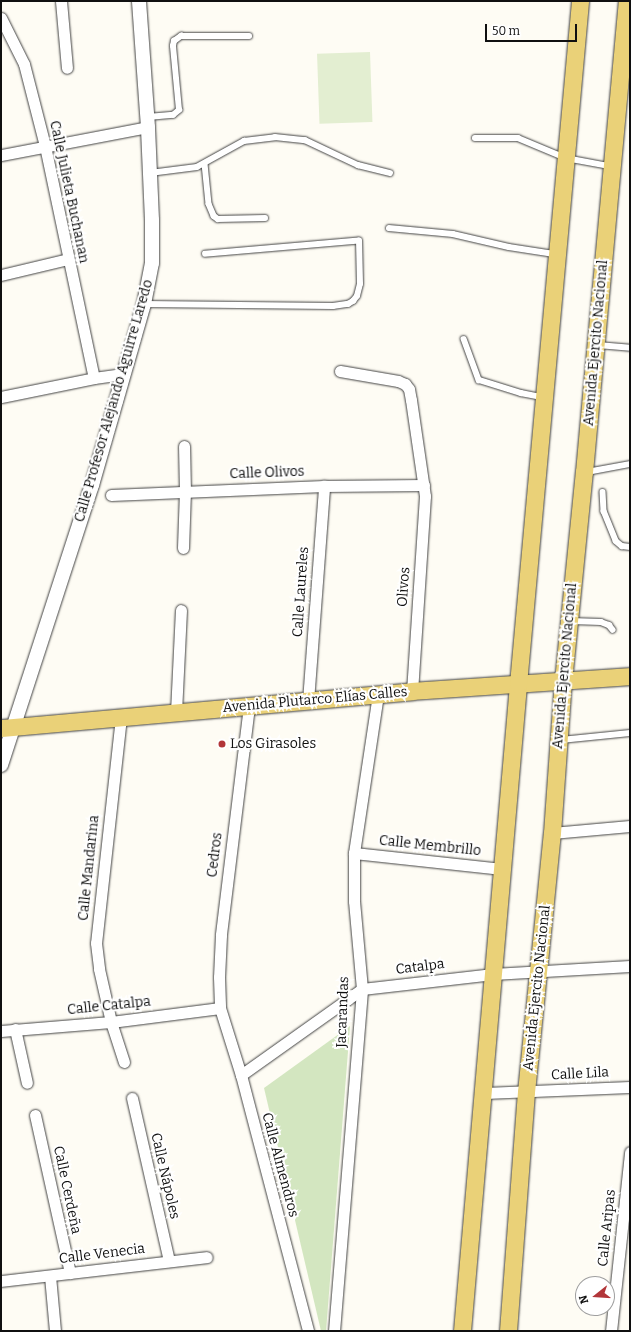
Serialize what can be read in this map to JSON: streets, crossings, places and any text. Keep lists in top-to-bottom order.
{
  "streets": {
    "main road": ["Avenida Ejercito Nacional", "Avenida Plutarco Elías Calles"],
    "street": [
      "Calle Julieta Buchanan",
      "Calle Profesor Alejando Aguirre Laredo",
      "Calle Olivos",
      "Olivos",
      "Calle Laureles",
      "Calle Membrillo",
      "Cedros",
      "Calle Mandarina",
      "Catalpa",
      "Calle Catalpa",
      "Jacarandas",
      "Calle Lila",
      "Calle Almendros",
      "Calle Nápoles",
      "Calle Cerdeña",
      "Calle Aripas",
      "Calle Venecia"
    ]
  },
  "crossings": [
    ["Avenida Ejercito Nacional", "Avenida Plutarco Elías Calles"],
    ["Avenida Ejercito Nacional", "Catalpa"],
    ["Avenida Ejercito Nacional", "Calle Lila"],
    ["Calle Profesor Alejando Aguirre Laredo", "Avenida Plutarco Elías Calles"],
    ["Calle Olivos", "Olivos"],
    ["Calle Olivos", "Calle Laureles"],
    ["Olivos", "Avenida Plutarco Elías Calles"],
    ["Calle Laureles", "Avenida Plutarco Elías Calles"],
    ["Avenida Plutarco Elías Calles", "Cedros"],
    ["Avenida Plutarco Elías Calles", "Calle Mandarina"],
    ["Avenida Plutarco Elías Calles", "Jacarandas"],
    ["Calle Membrillo", "Jacarandas"],
    ["Cedros", "Calle Catalpa"],
    ["Cedros", "Calle Almendros"],
    ["Calle Mandarina", "Calle Catalpa"],
    ["Catalpa", "Jacarandas"],
    ["Catalpa", "Calle Almendros"],
    ["Calle Catalpa", "Calle Almendros"],
    ["Calle Nápoles", "Calle Venecia"],
    ["Calle Cerdeña", "Calle Venecia"]
  ],
  "places": ["Los Girasoles"],
  "scale_bar": "50 m",
  "north": "left"
}
